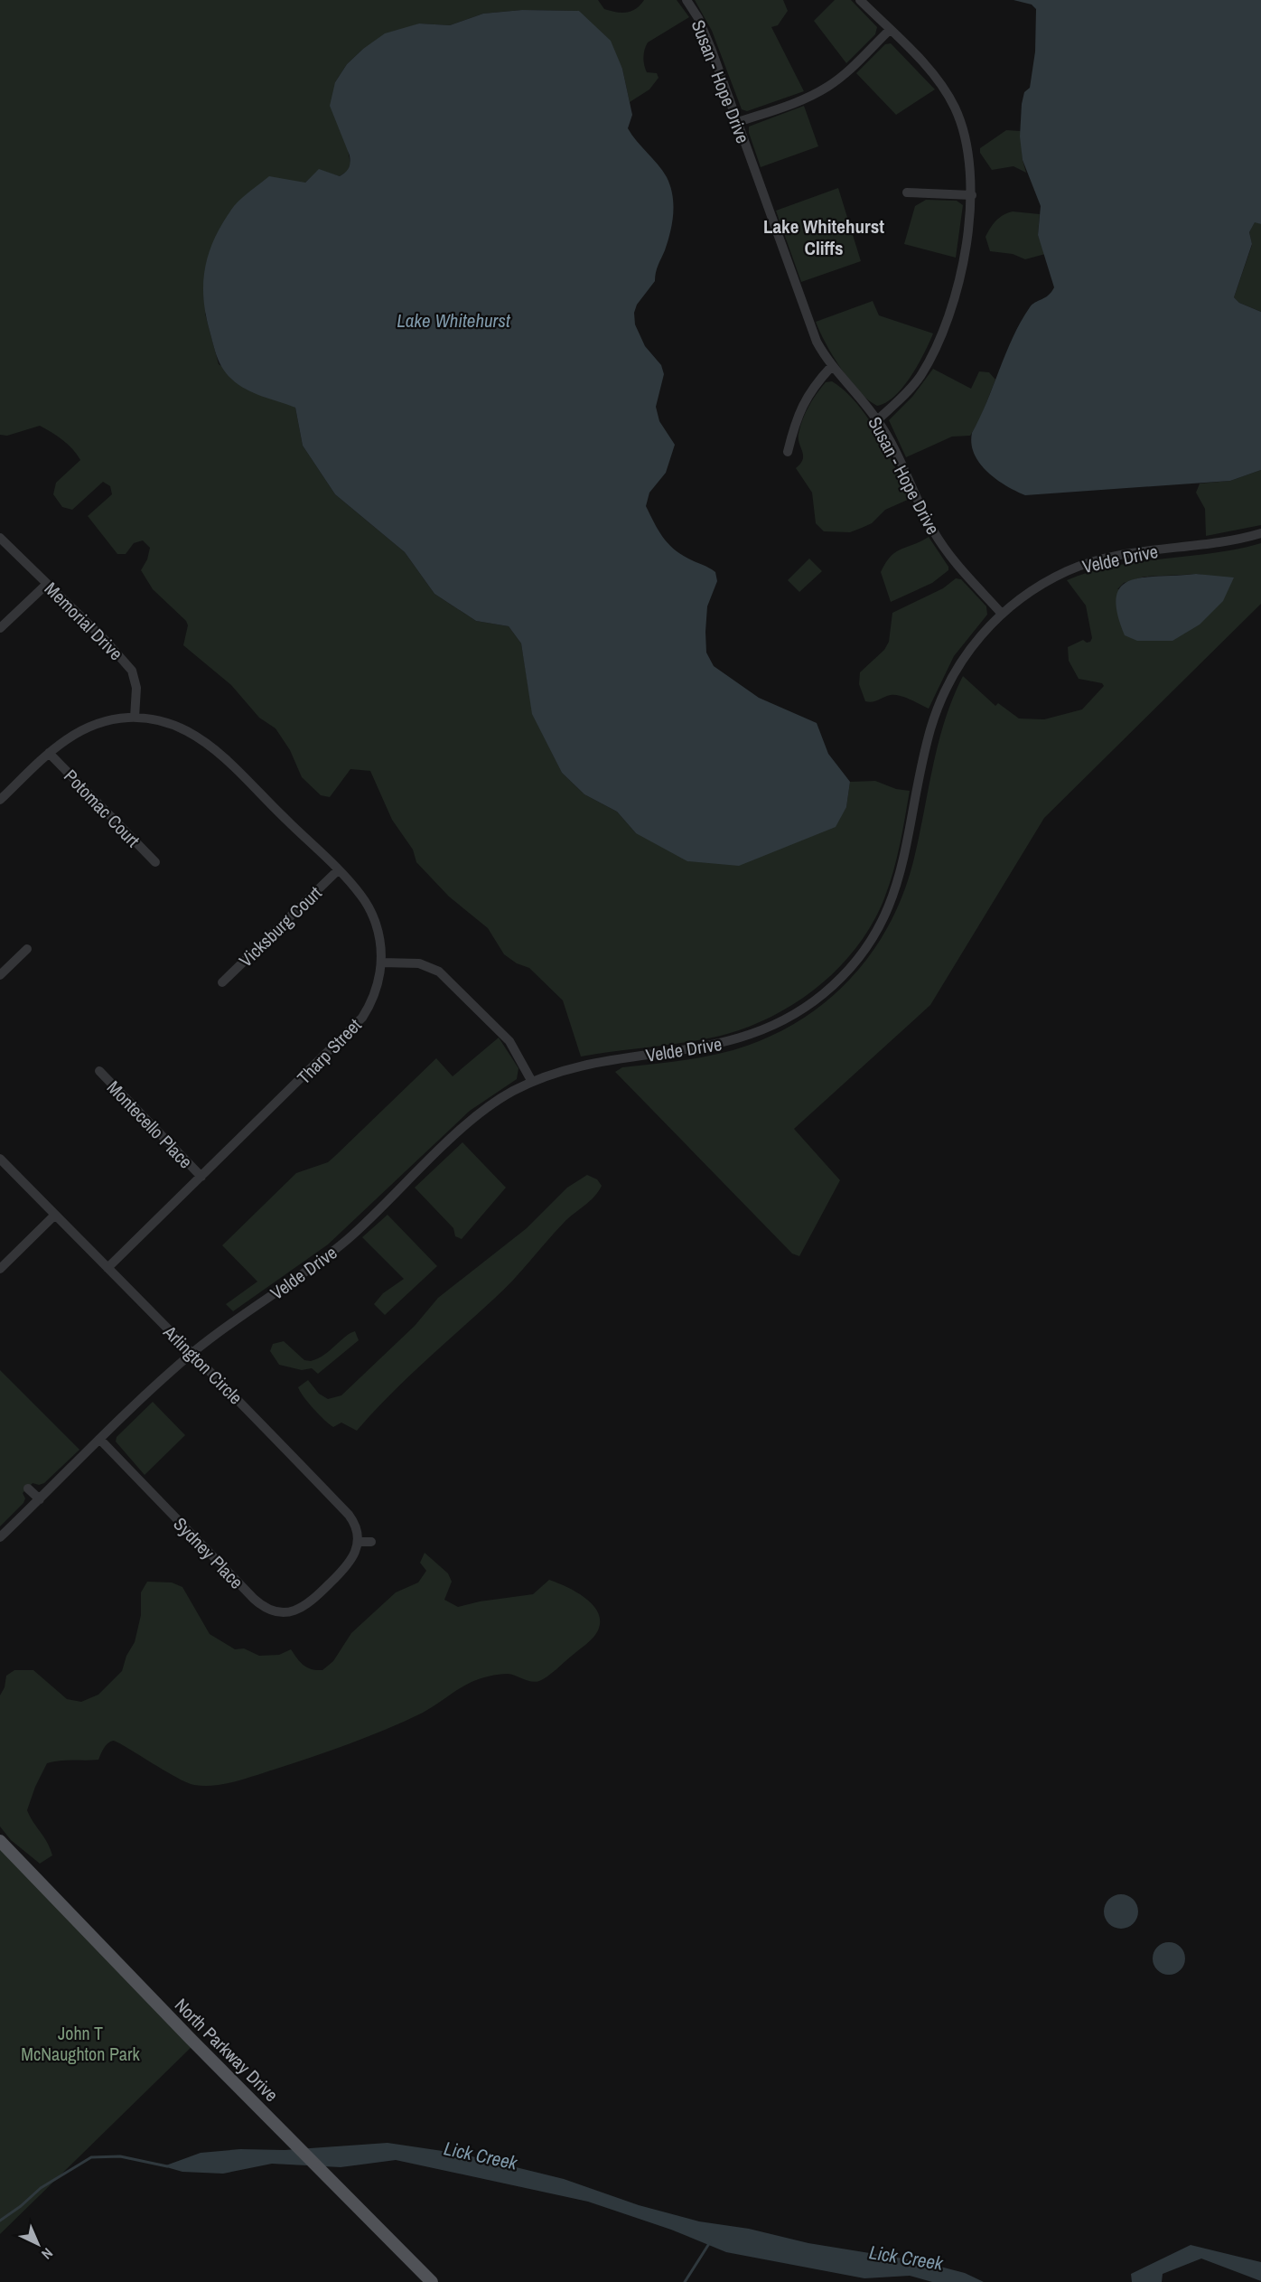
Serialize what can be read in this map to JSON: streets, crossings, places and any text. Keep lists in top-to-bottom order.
{
  "streets": {
    "main road": ["North Parkway Drive"],
    "street": [
      "Susan - Hope Drive",
      "Velde Drive",
      "Memorial Drive",
      "Potomac Court",
      "Vicksburg Court",
      "Tharp Street",
      "Montecello Place",
      "Arlington Circle",
      "Sydney Place"
    ]
  },
  "crossings": [
    ["Susan - Hope Drive", "Velde Drive"],
    ["Velde Drive", "Arlington Circle"],
    ["Velde Drive", "Sydney Place"],
    ["Memorial Drive", "Tharp Street"],
    ["Vicksburg Court", "Tharp Street"],
    ["Tharp Street", "Montecello Place"],
    ["Tharp Street", "Arlington Circle"],
    ["Arlington Circle", "Sydney Place"]
  ],
  "districts": ["Lake Whitehurst Cliffs"],
  "water": ["Lake Whitehurst", "Lick Creek"],
  "parks": ["John T McNaughton Park"],
  "north": "bottom right"
}
